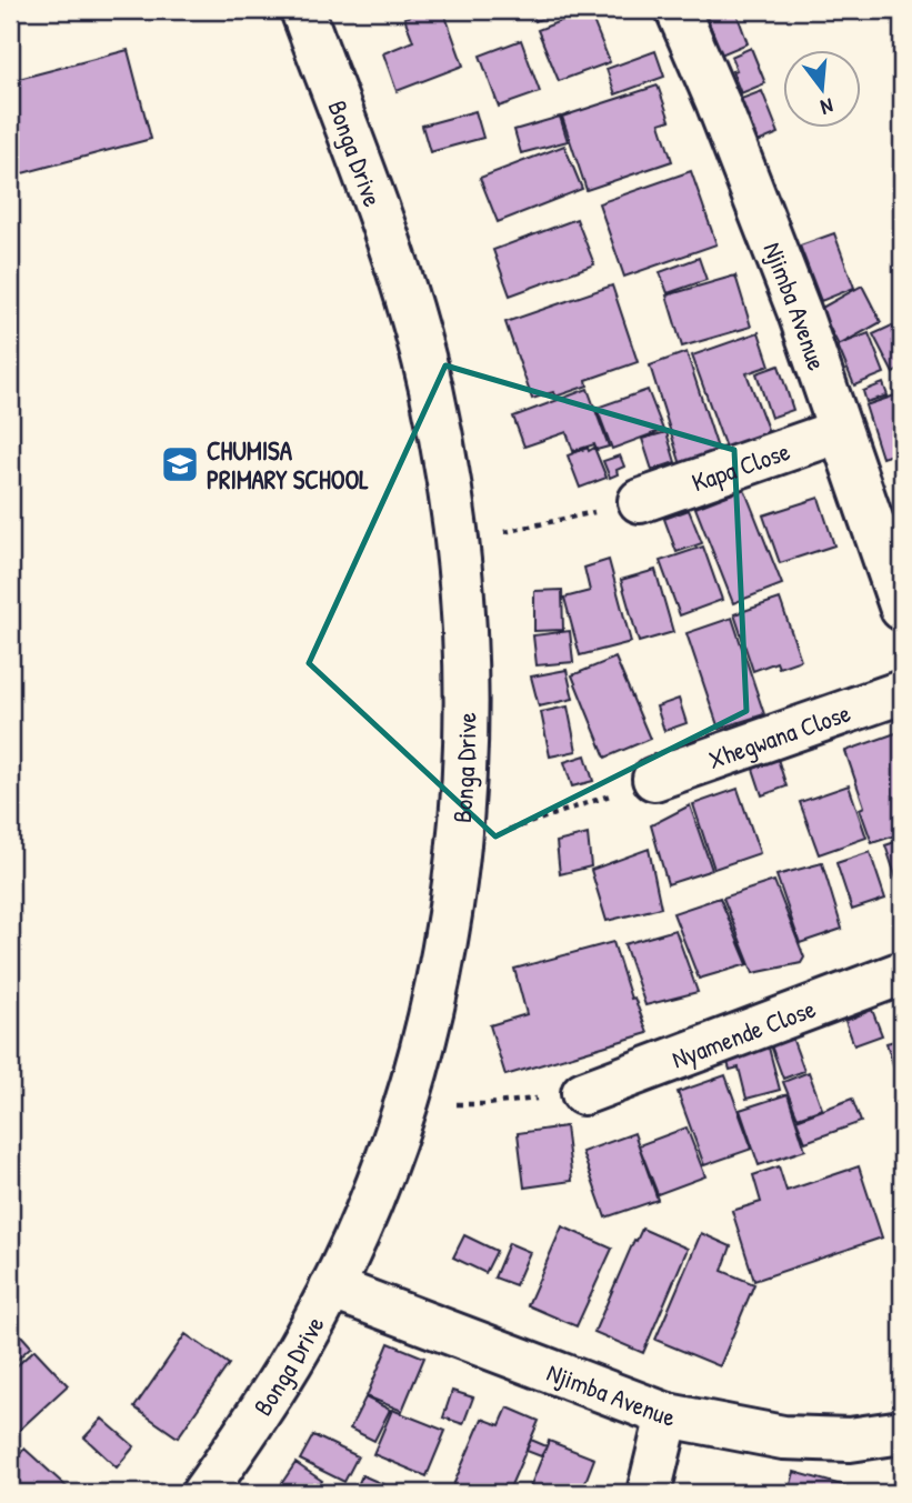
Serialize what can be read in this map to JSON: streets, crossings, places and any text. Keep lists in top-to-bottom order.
{
  "streets": {
    "street": [
      "Bonga Drive",
      "Njimba Avenue",
      "Kapa Close",
      "Xhegwana Close",
      "Nyamende Close"
    ]
  },
  "crossings": [
    ["Bonga Drive", "Njimba Avenue"],
    ["Njimba Avenue", "Kapa Close"]
  ],
  "places": {
    "school or university": ["CHUMISA PRIMARY SCHOOL"]
  },
  "north": "bottom"
}
